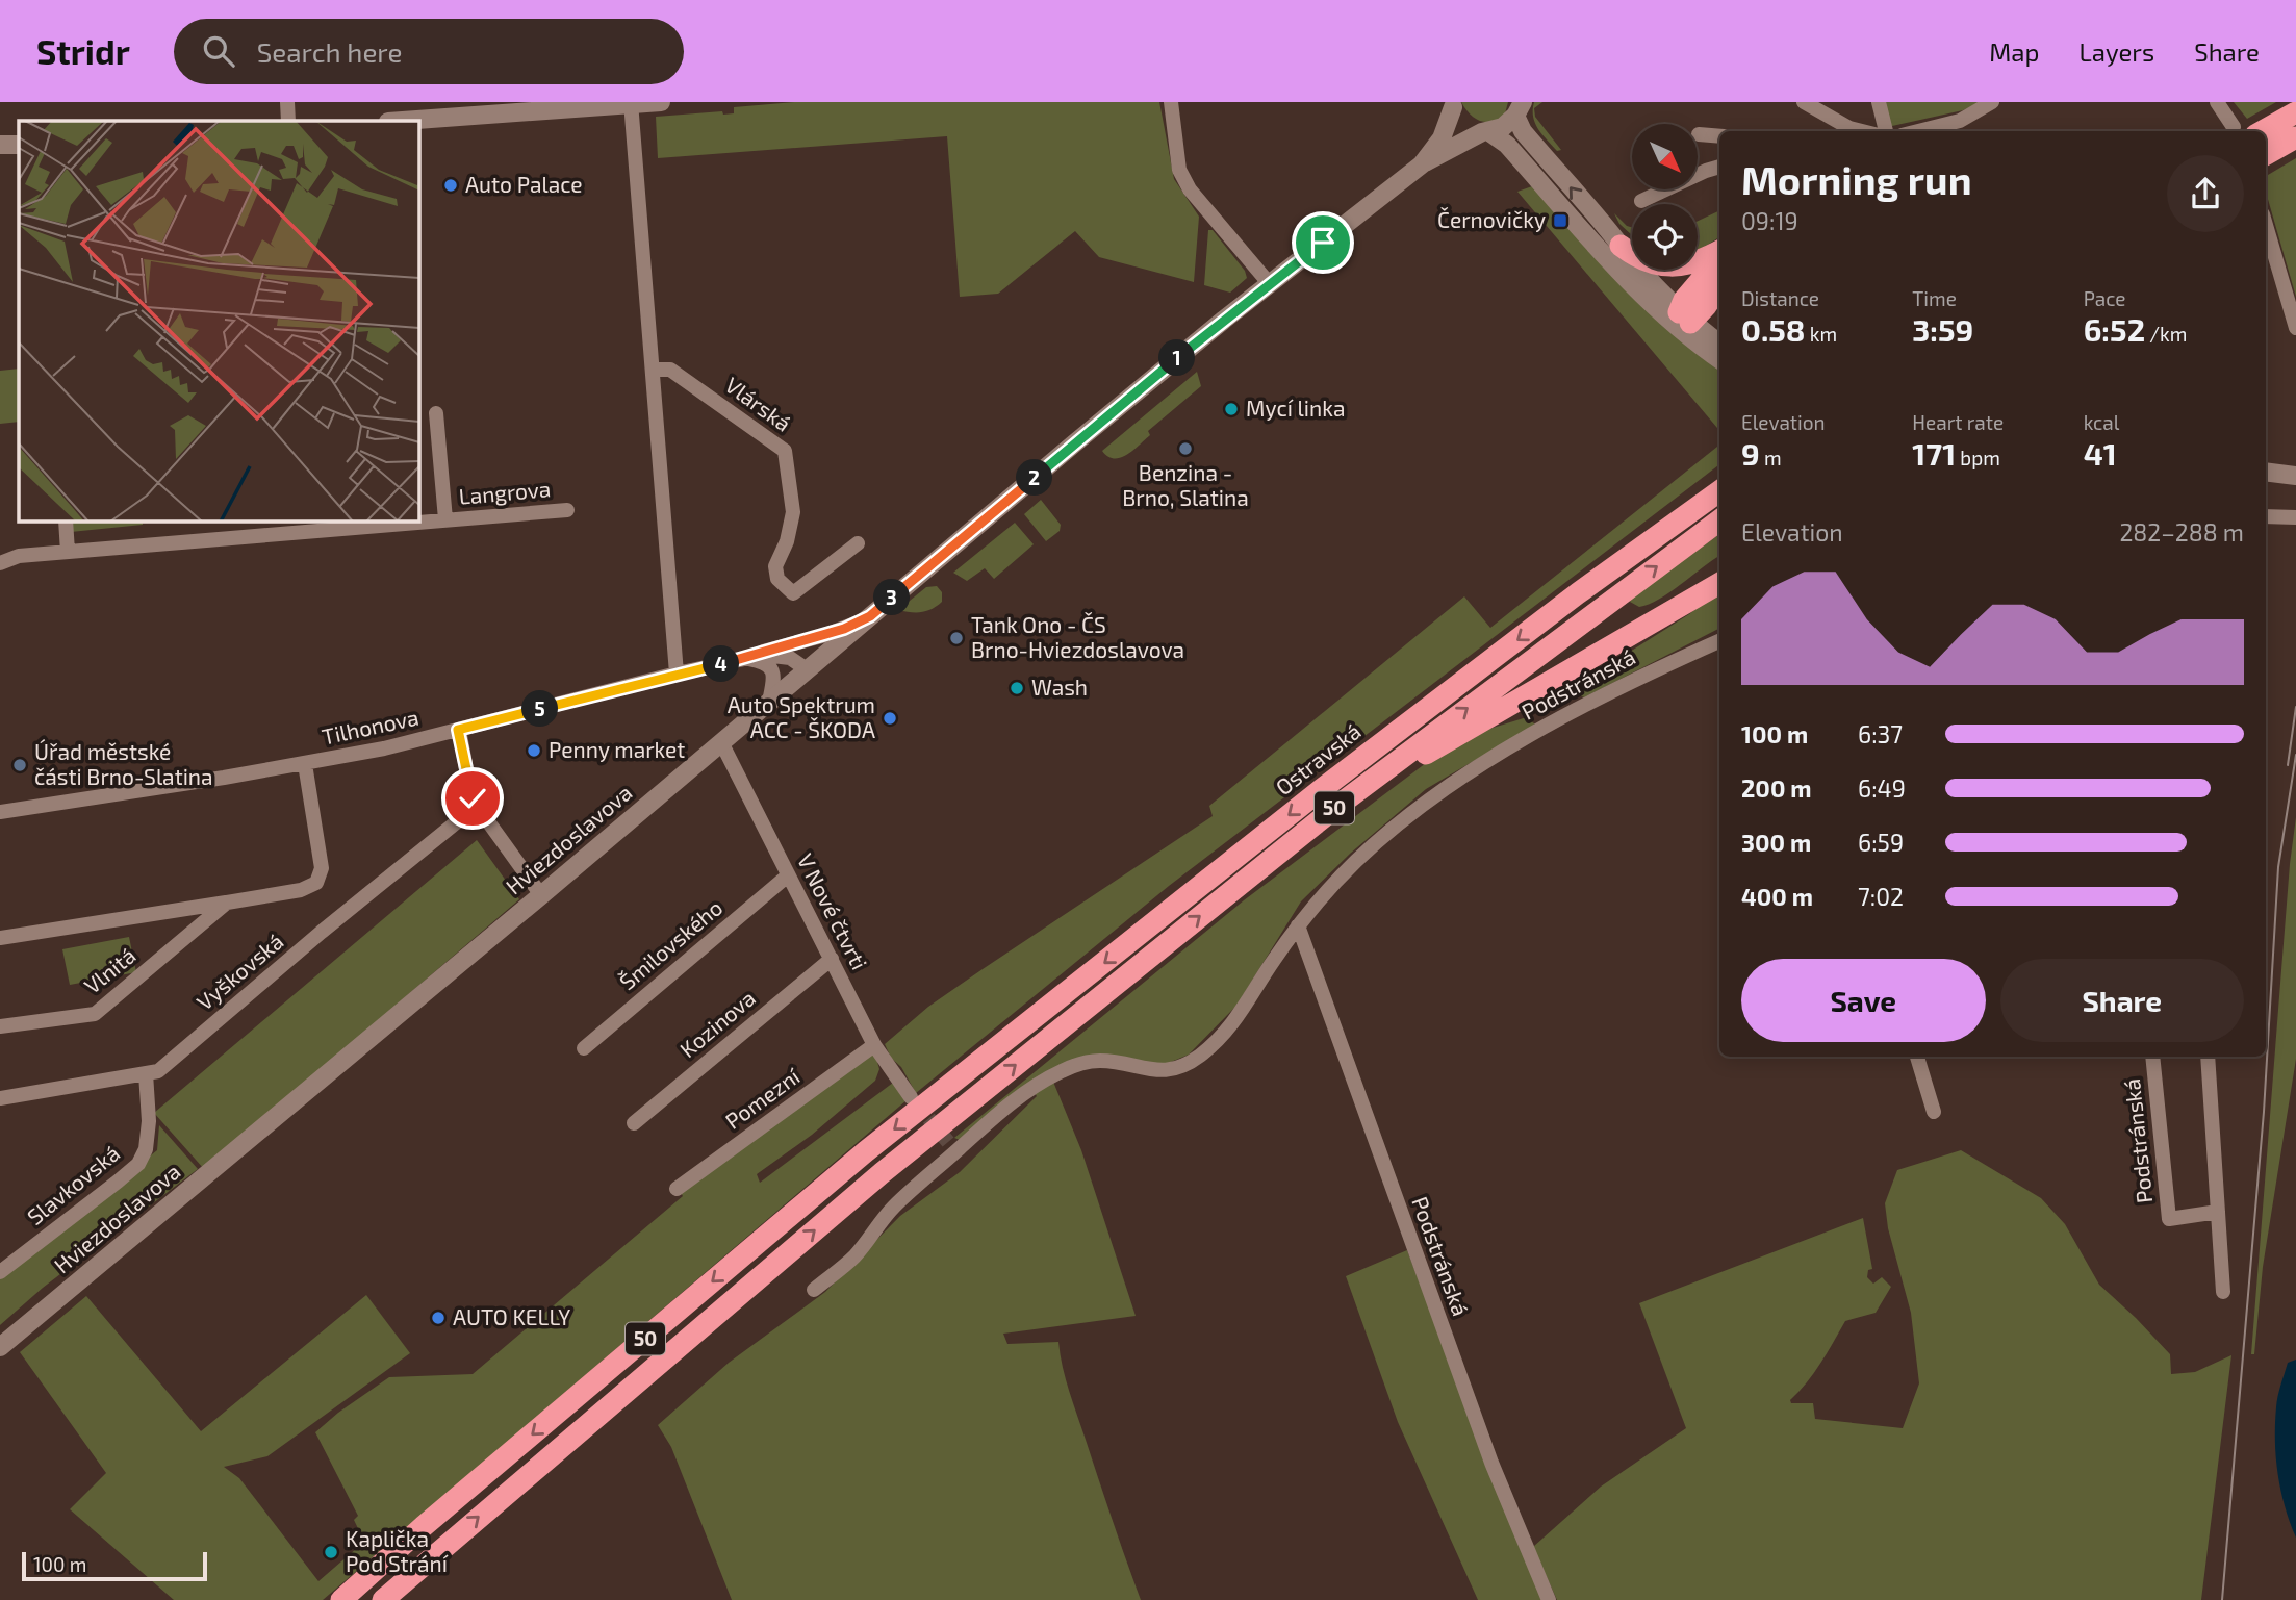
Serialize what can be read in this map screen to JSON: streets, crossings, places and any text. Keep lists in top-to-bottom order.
{
  "streets": {
    "highway": ["Ostravská", "50"],
    "main road": ["Hviezdoslavova"],
    "street": [
      "Vlárská",
      "Langrova",
      "Podstránská",
      "Tilhonova",
      "V Nové čtvrti",
      "Šmilovského",
      "Vlnitá",
      "Vyškovská",
      "Kozinova",
      "Pomezní",
      "Slavkovská"
    ]
  },
  "crossings": [
    ["Tilhonova", "Hviezdoslavova"],
    ["Tilhonova", "Vlnitá"],
    ["Hviezdoslavova", "V Nové čtvrti"],
    ["V Nové čtvrti", "Šmilovského"],
    ["V Nové čtvrti", "Kozinova"],
    ["V Nové čtvrti", "Pomezní"],
    ["Vyškovská", "Slavkovská"]
  ],
  "places": {
    "other": [
      "Auto Palace",
      "Mycí linka",
      "Benzina - Brno, Slatina",
      "Tank Ono - ČS Brno-Hviezdoslavova",
      "Wash",
      "Auto Spektrum ACC - ŠKODA",
      "Penny market",
      "Úřad městské části Brno-Slatina",
      "AUTO KELLY",
      "Kaplička Pod Strání"
    ],
    "transit": ["Černovičky"]
  },
  "scale_bar": "100 m",
  "north": "bottom right",
  "page": {
    "header": "Stridr",
    "search": "Search here",
    "nav": ["Map", "Layers", "Share"],
    "heading": ["Morning run", "09:19"],
    "stats": [
      ["Distance", "0.58 km"],
      ["Time", "3:59"],
      ["Pace", "6:52 /km"],
      ["Elevation", "9 m"],
      ["Heart rate", "171 bpm"],
      ["kcal", "41"]
    ],
    "pins": [
      "1",
      "2",
      "3",
      "4",
      "5"
    ],
    "chart": ["Elevation", "282–288 m"],
    "list": [
      {
        "name": "100 m",
        "note": "6:37"
      },
      {
        "name": "200 m",
        "note": "6:49"
      },
      {
        "name": "300 m",
        "note": "6:59"
      },
      {
        "name": "400 m",
        "note": "7:02"
      }
    ],
    "buttons": ["Save", "Share"],
    "scale": "100 m"
  }
}
